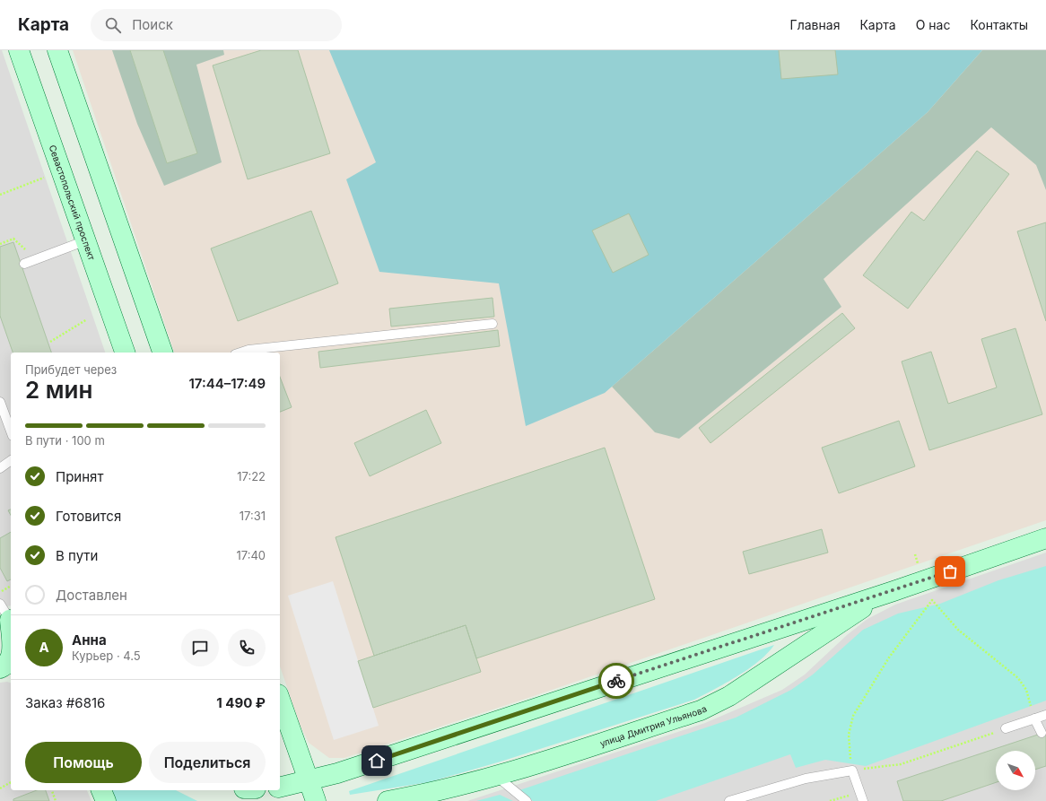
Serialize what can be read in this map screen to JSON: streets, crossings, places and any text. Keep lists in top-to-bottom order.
{
  "streets": {
    "main road": ["Севастопольский проспект", "улица Дмитрия Ульянова"]
  },
  "north": "bottom right",
  "page": {
    "header": "Карта",
    "search": "Поиск",
    "nav": [
      "Главная",
      "Карта",
      "О нас",
      "Контакты"
    ],
    "heading": ["2 мин", "Прибудет через", "17:44–17:49"],
    "panel": [
      "Анна",
      "Курьер · 4.5",
      "Заказ #6816",
      "1 490 ₽"
    ],
    "bar": "В пути · 100 m",
    "list": [
      ["Принят", "17:22"],
      ["Готовится", "17:31"],
      ["В пути", "17:40"],
      "Доставлен"
    ],
    "round": "А",
    "buttons": ["Помощь", "Поделиться"]
  }
}
